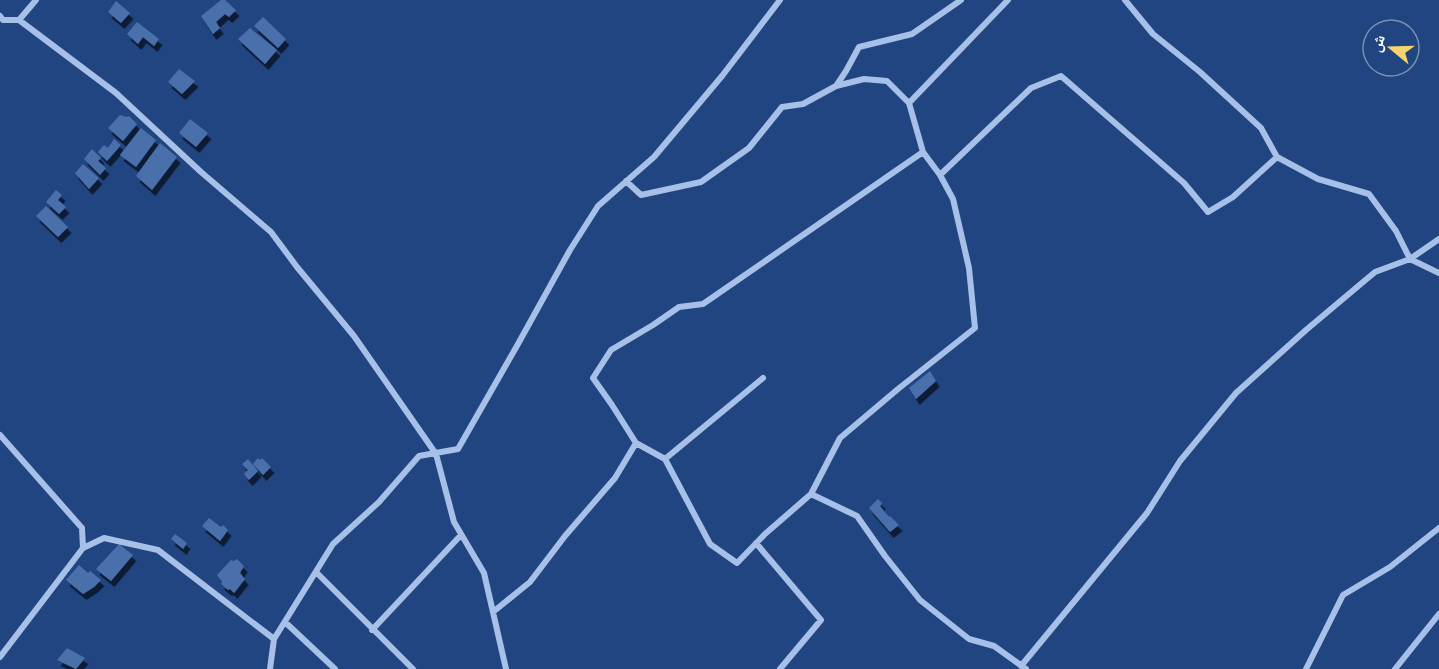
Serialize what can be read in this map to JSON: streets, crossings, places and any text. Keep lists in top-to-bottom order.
{
  "north": "left"
}
